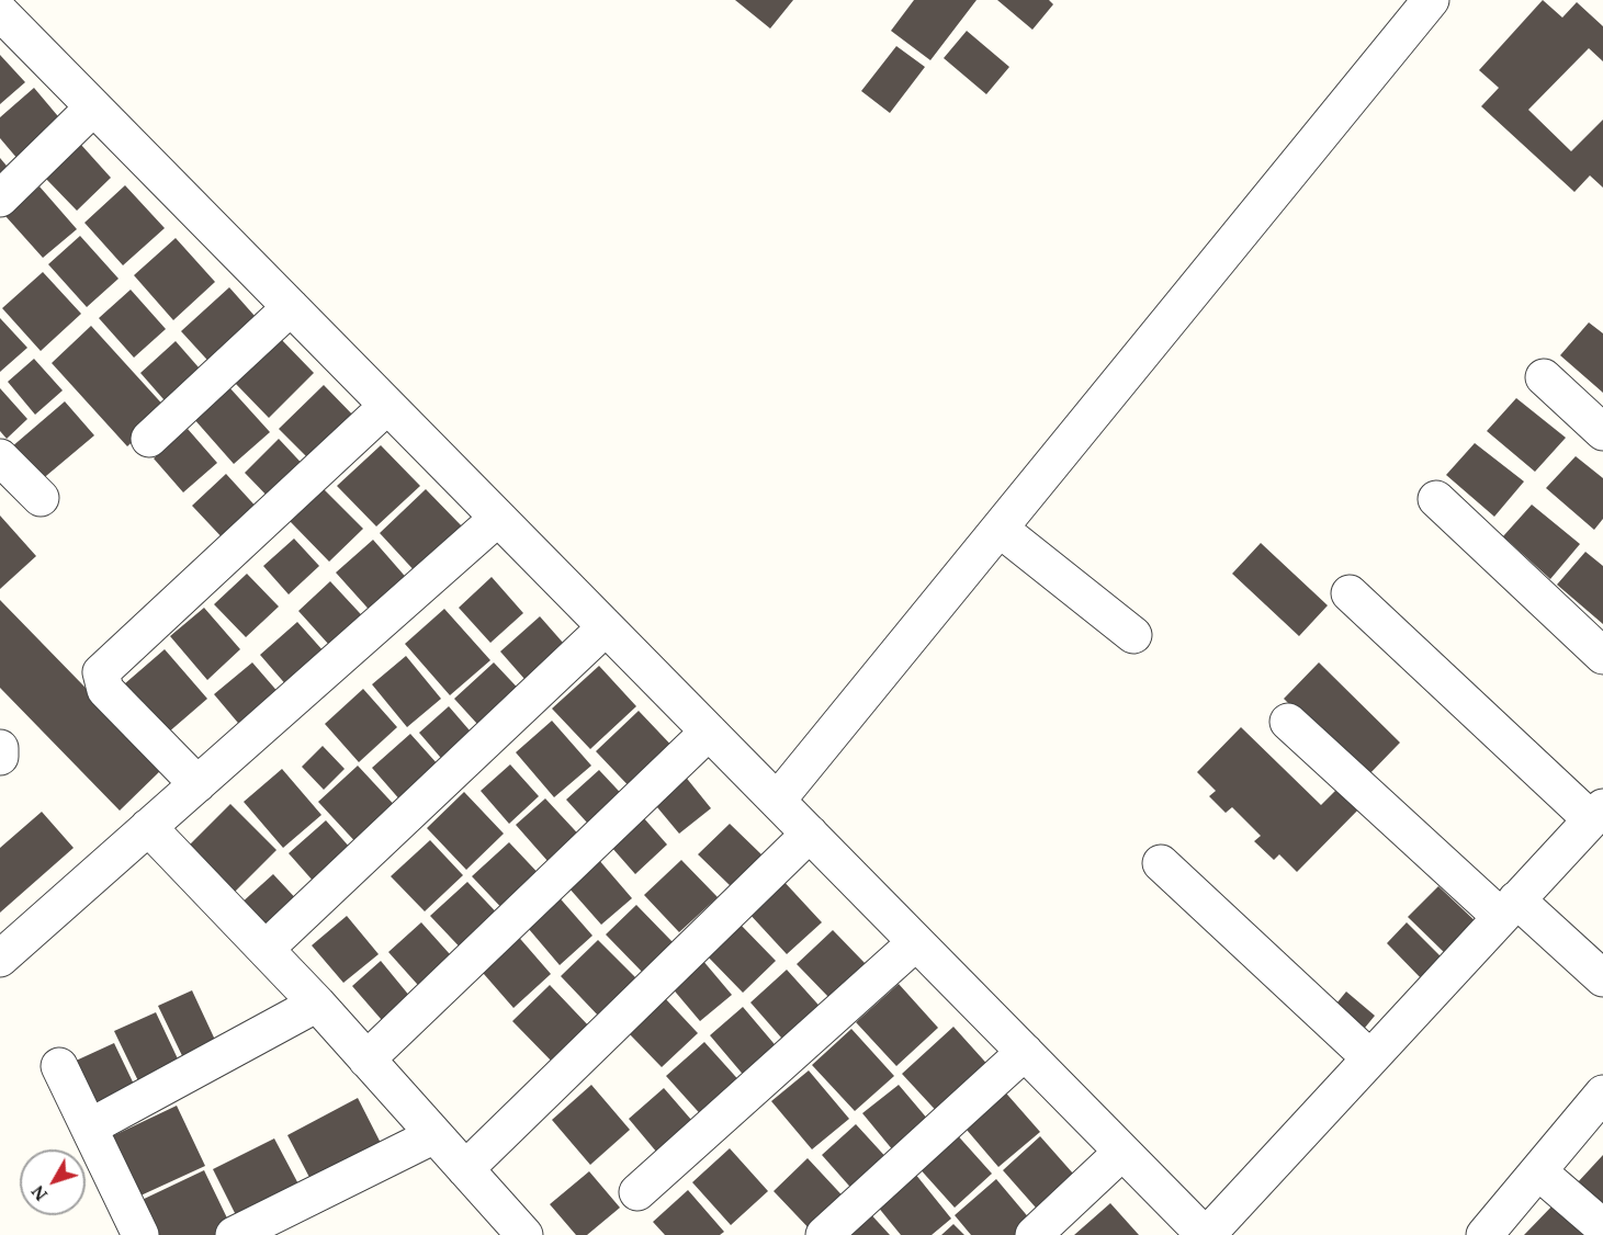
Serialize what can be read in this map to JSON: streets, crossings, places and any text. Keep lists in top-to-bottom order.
{
  "north": "bottom left"
}
